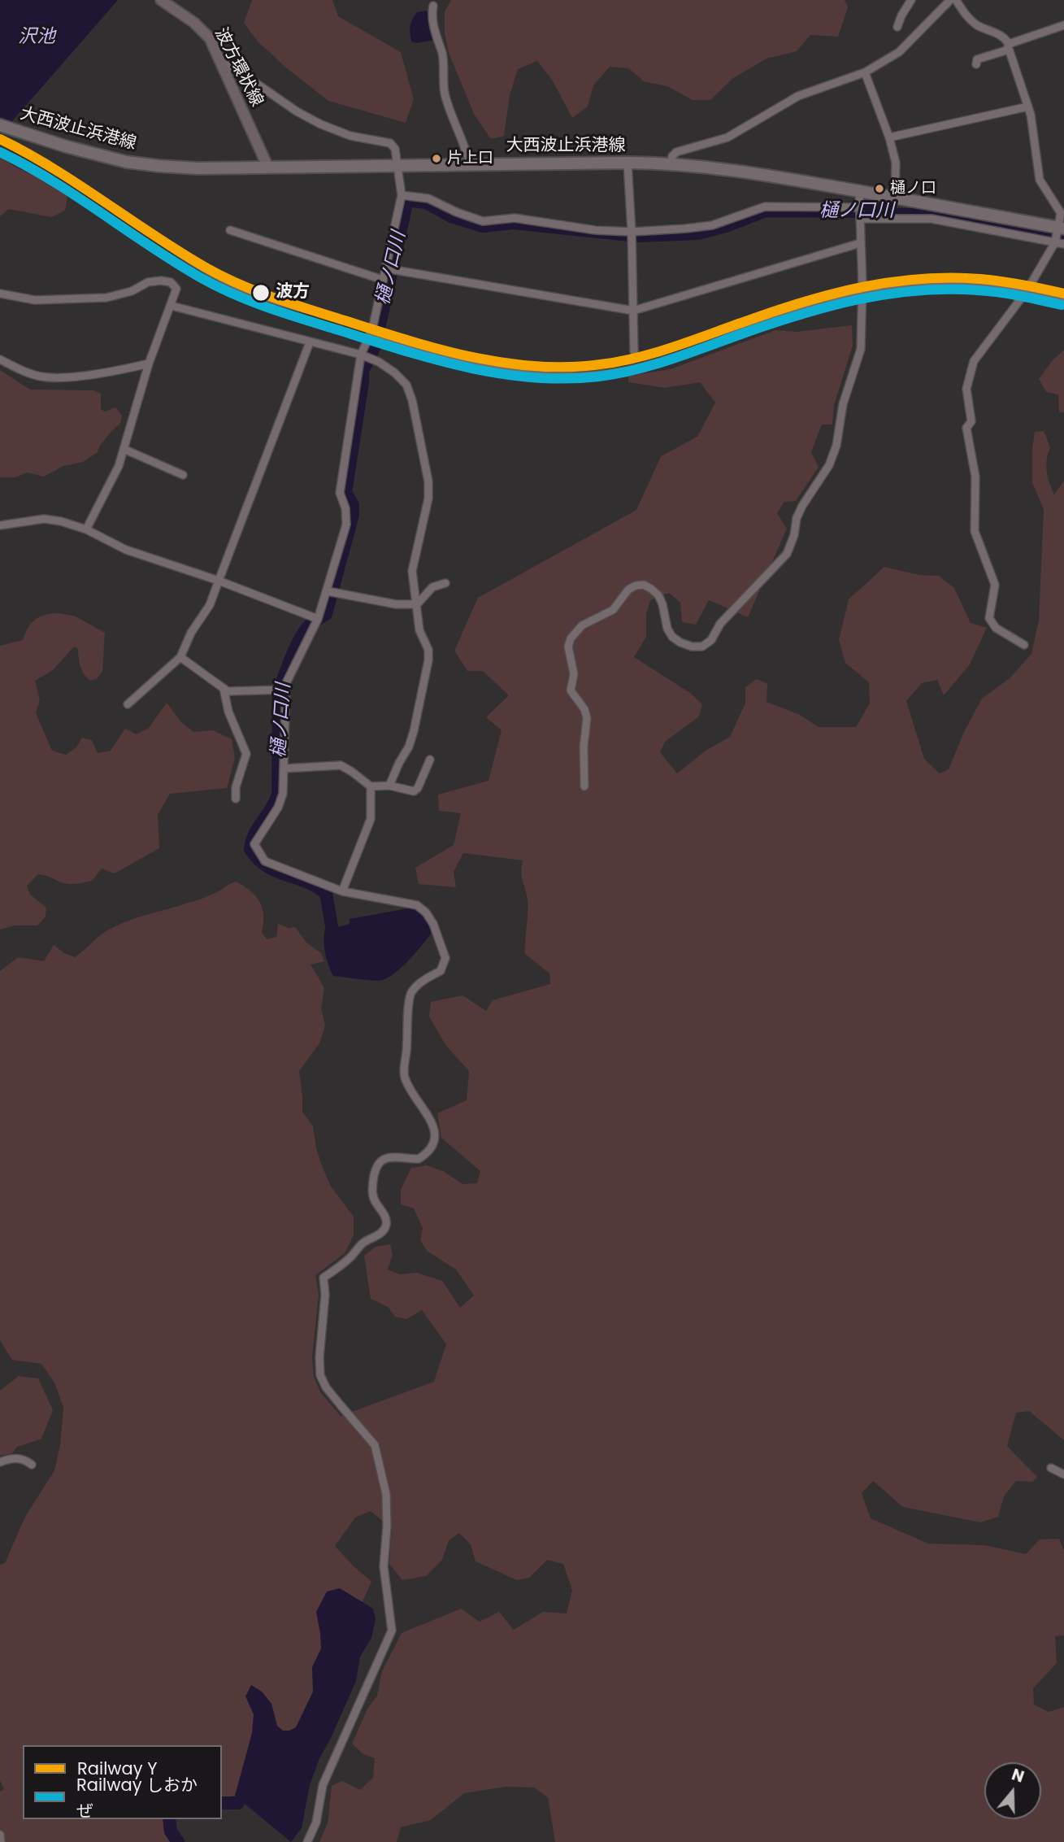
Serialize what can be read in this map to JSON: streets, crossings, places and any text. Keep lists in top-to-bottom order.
{
  "streets": {
    "main road": ["波方環状線", "大西波止浜港線"]
  },
  "crossings": [
    ["波方環状線", "大西波止浜港線"]
  ],
  "water": ["沢池", "樋ノ口川"],
  "places": ["片上口", "樋ノ口", "波方"],
  "lines": ["rail line Y", "rail line しおかぜ"],
  "legend": ["Railway Y", "Railway しおかぜ"],
  "north": "top"
}
